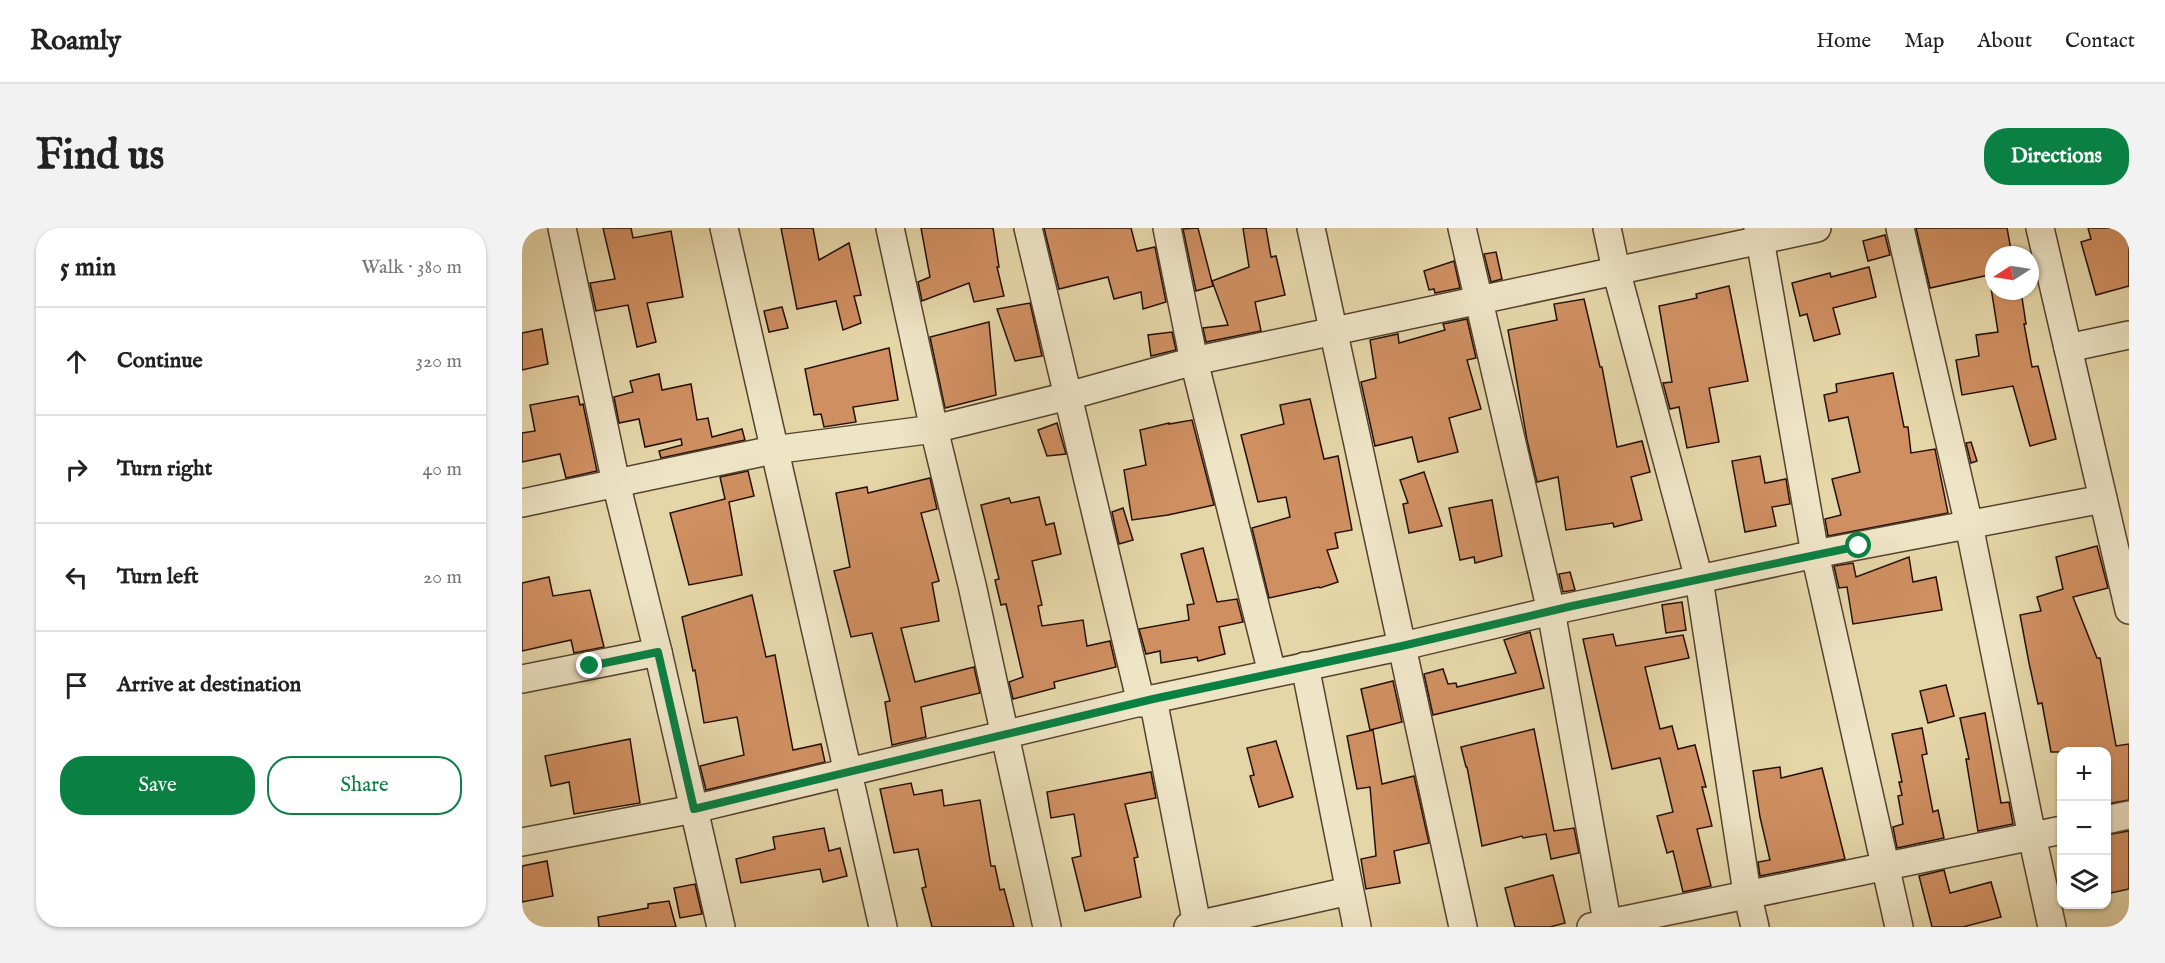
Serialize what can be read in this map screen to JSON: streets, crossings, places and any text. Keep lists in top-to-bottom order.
{
  "north": "left",
  "page": {
    "header": "Roamly",
    "nav": [
      "Home",
      "Map",
      "About",
      "Contact"
    ],
    "buttons": [
      "Directions",
      ["Save", "Share"]
    ],
    "title": "Find us",
    "heading": ["5 min", "Walk · 380 m"],
    "list": [
      ["Continue", "320 m"],
      ["Turn right", "40 m"],
      ["Turn left", "20 m"],
      "Arrive at destination"
    ],
    "map_buttons": ["+", "−"]
  }
}
